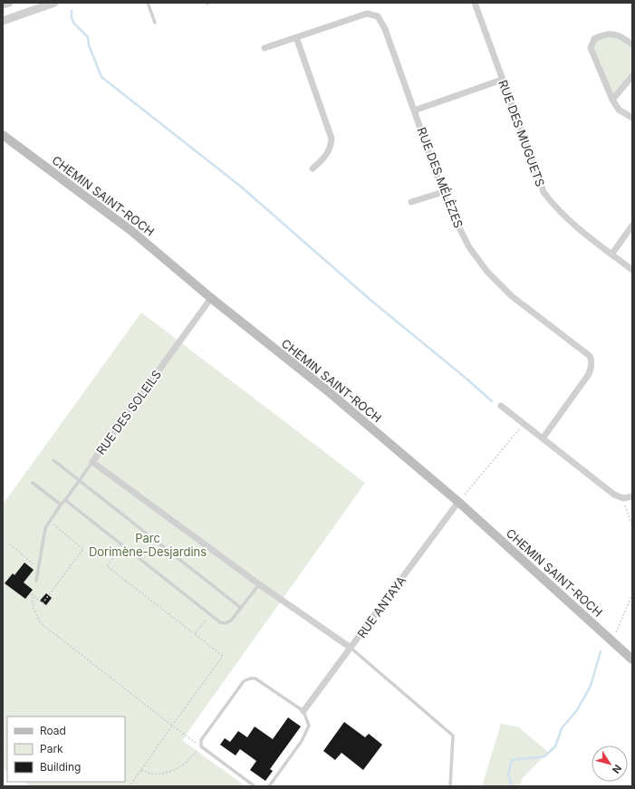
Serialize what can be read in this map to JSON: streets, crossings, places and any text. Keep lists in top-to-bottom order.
{
  "streets": {
    "main road": ["CHEMIN SAINT-ROCH"],
    "street": [
      "RUE DES MUGUETS",
      "RUE DES MÉLÈZES",
      "RUE DES SOLEILS",
      "RUE ANTAYA"
    ]
  },
  "crossings": [
    ["CHEMIN SAINT-ROCH", "RUE DES SOLEILS"],
    ["CHEMIN SAINT-ROCH", "RUE ANTAYA"],
    ["RUE DES SOLEILS", "RUE ANTAYA"]
  ],
  "parks": ["Parc Dorimène-Desjardins"],
  "legend": ["Road", "Park", "Building"],
  "north": "bottom right"
}
